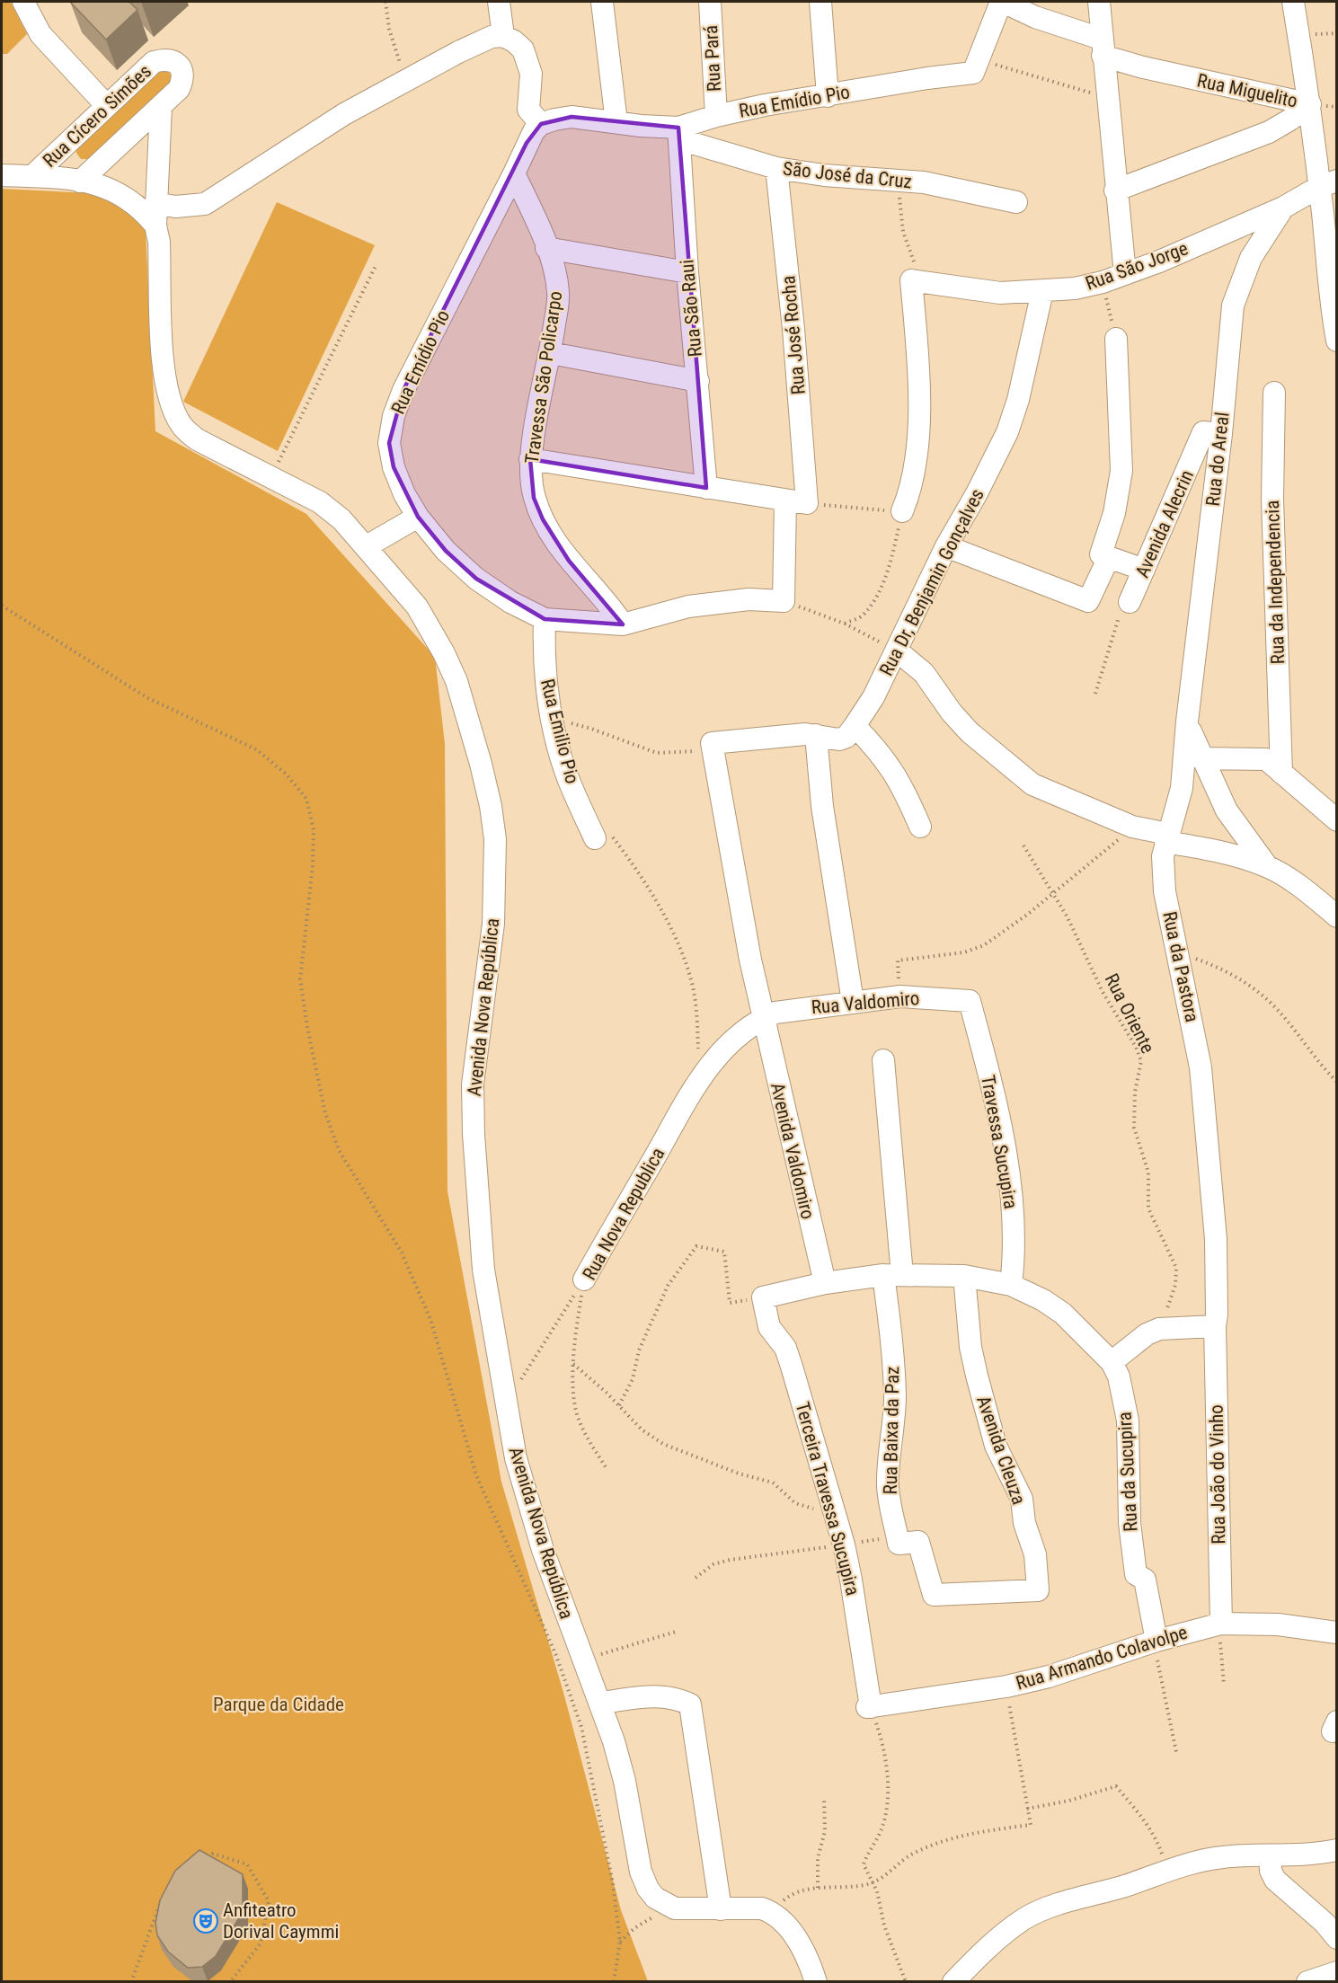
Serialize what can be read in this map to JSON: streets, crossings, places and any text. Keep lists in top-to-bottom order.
{
  "streets": {
    "street": [
      "Rua Pará",
      "Rua Miguelito",
      "Rua Emídio Pio",
      "Rua Cícero Simões",
      "São José da Cruz",
      "Rua São Jorge",
      "Rua São Raui",
      "Rua José Rocha",
      "Travessa São Policarpo",
      "Rua do Areal",
      "Avenida Alecrin",
      "Rua Dr, Benjamin Gonçalves",
      "Rua da Independencia",
      "Rua Emilio Pio",
      "Rua da Pastora",
      "Rua Valdomiro",
      "Avenida Nova República",
      "Travessa Sucupira",
      "Avenida Valdomiro",
      "Rua Nova Republica",
      "Rua Baixa da Paz",
      "Avenida Cleuza",
      "Rua da Sucupira",
      "Rua João do Vinho",
      "Terceira Travessa Sucupira",
      "Rua Armando Colavolpe"
    ],
    "path": ["Rua Oriente"]
  },
  "crossings": [
    ["Rua Pará", "Rua Emídio Pio"],
    ["Rua Miguelito", "Rua Emídio Pio"],
    ["Rua Emídio Pio", "São José da Cruz"],
    ["Rua Emídio Pio", "Rua São Raui"],
    ["Rua Emídio Pio", "Travessa São Policarpo"],
    ["Rua Emídio Pio", "Rua Emilio Pio"],
    ["Rua Cícero Simões", "Avenida Nova República"],
    ["São José da Cruz", "Rua São Raui"],
    ["São José da Cruz", "Rua José Rocha"],
    ["Rua São Jorge", "Rua do Areal"],
    ["Rua São Jorge", "Rua Dr, Benjamin Gonçalves"],
    ["Rua do Areal", "Avenida Alecrin"],
    ["Rua do Areal", "Rua da Pastora"],
    ["Rua Dr, Benjamin Gonçalves", "Avenida Valdomiro"],
    ["Rua da Pastora", "Rua João do Vinho"],
    ["Rua Valdomiro", "Travessa Sucupira"],
    ["Rua Valdomiro", "Avenida Valdomiro"],
    ["Rua Valdomiro", "Rua Nova Republica"],
    ["Travessa Sucupira", "Rua da Sucupira"],
    ["Avenida Valdomiro", "Rua Nova Republica"],
    ["Avenida Valdomiro", "Rua da Sucupira"],
    ["Rua Baixa da Paz", "Avenida Cleuza"],
    ["Rua Baixa da Paz", "Rua da Sucupira"],
    ["Avenida Cleuza", "Rua da Sucupira"],
    ["Rua da Sucupira", "Terceira Travessa Sucupira"],
    ["Rua da Sucupira", "Rua Armando Colavolpe"],
    ["Rua João do Vinho", "Rua Armando Colavolpe"],
    ["Terceira Travessa Sucupira", "Rua Armando Colavolpe"]
  ],
  "parks": ["Parque da Cidade"],
  "places": {
    "theatre": ["Anfiteatro Dorival Caymmi"]
  }
}
